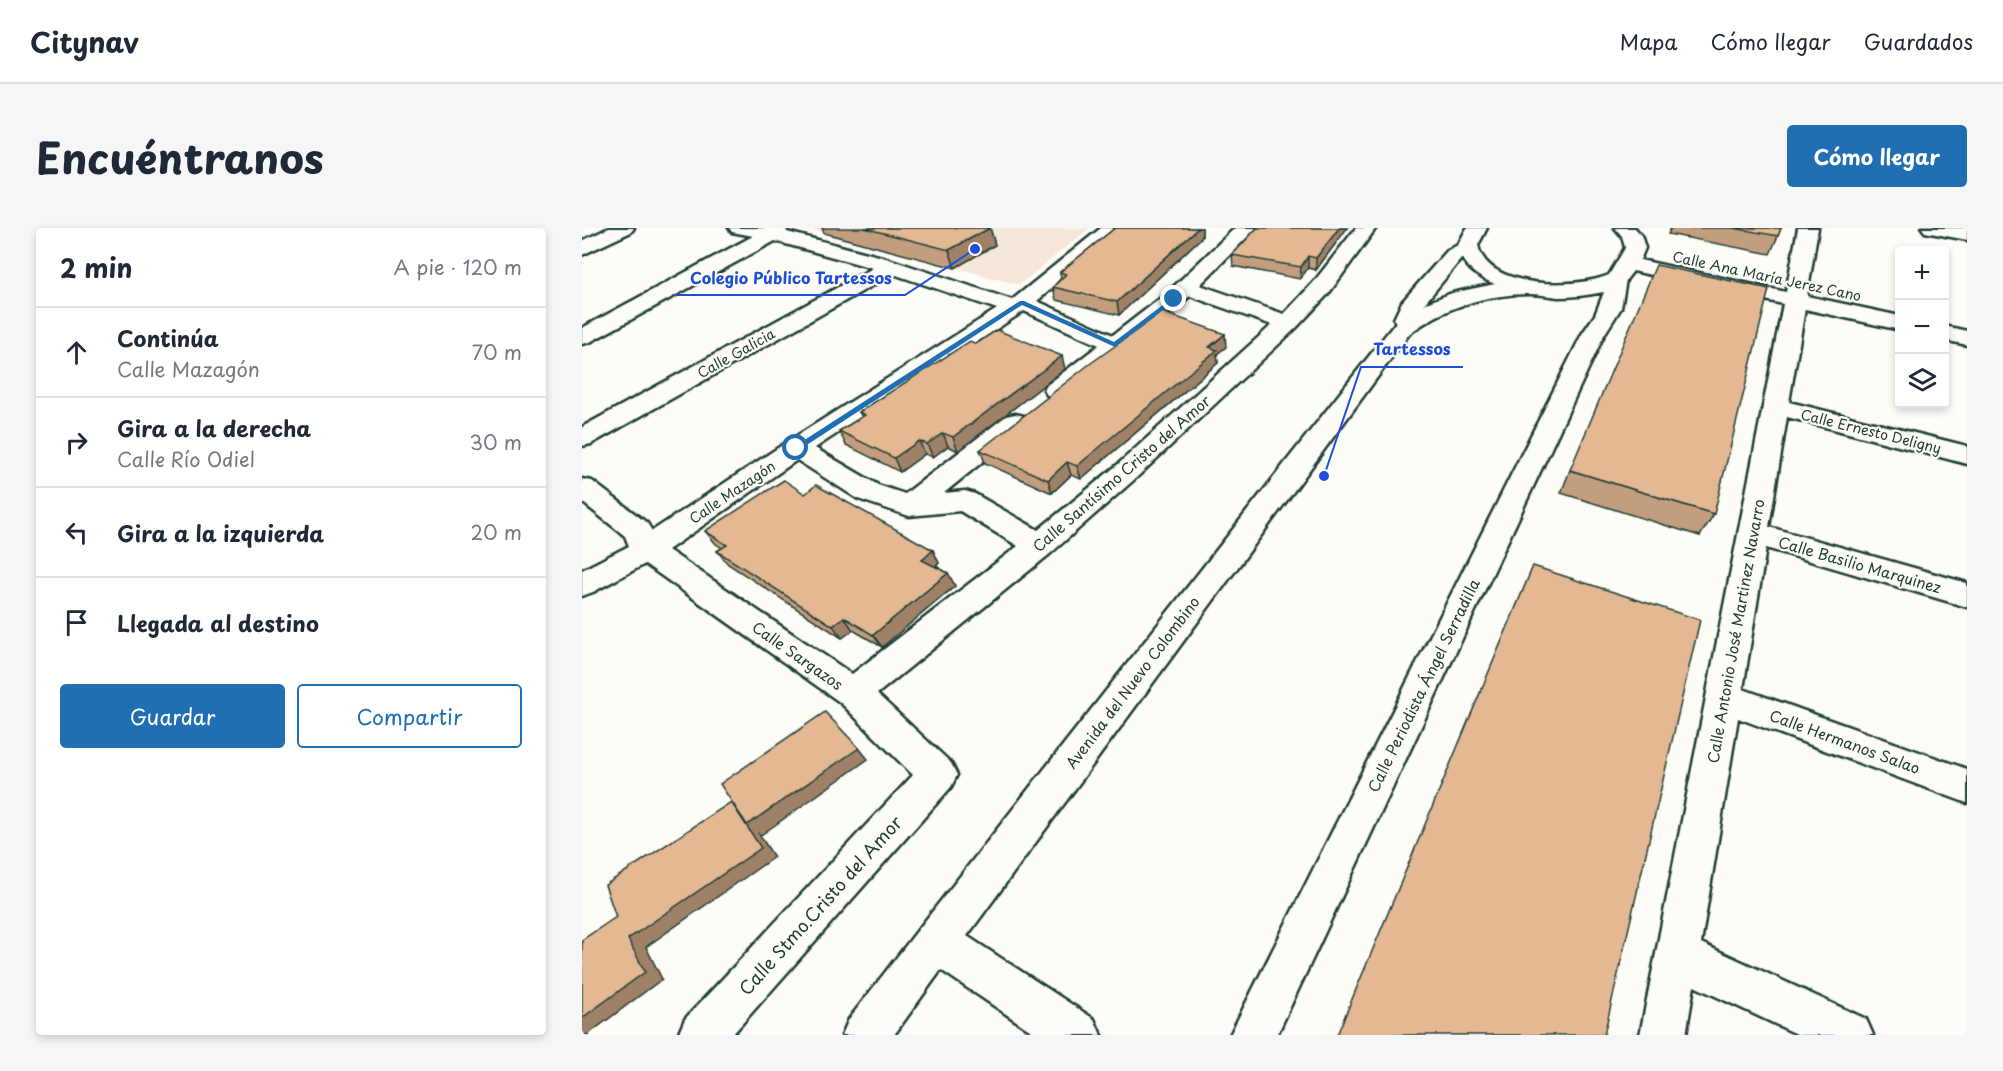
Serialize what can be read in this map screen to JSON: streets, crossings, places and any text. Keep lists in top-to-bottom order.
{
  "streets": {
    "street": [
      "Calle Ana María Jerez Cano",
      "Calle Galicia",
      "Calle Ernesto Deligny",
      "Calle Santísimo Cristo del Amor",
      "Calle Mazagón",
      "Calle Basilio Marquinez",
      "Calle Antonio José Martinez Navarro",
      "Calle Sargazos",
      "Avenida del Nuevo Colombino",
      "Calle Periodista Ángel Serradilla",
      "Calle Hermanos Salao",
      "Calle Stmo.Cristo del Amor"
    ]
  },
  "crossings": [
    ["Calle Ana María Jerez Cano", "Calle Antonio José Martinez Navarro"],
    ["Calle Ana María Jerez Cano", "Calle Periodista Ángel Serradilla"],
    ["Calle Ernesto Deligny", "Calle Antonio José Martinez Navarro"],
    ["Calle Santísimo Cristo del Amor", "Calle Sargazos"],
    ["Calle Mazagón", "Calle Sargazos"],
    ["Calle Basilio Marquinez", "Calle Antonio José Martinez Navarro"],
    ["Calle Antonio José Martinez Navarro", "Calle Hermanos Salao"],
    ["Calle Sargazos", "Calle Stmo.Cristo del Amor"]
  ],
  "places": ["Colegio Público Tartessos", "Tartessos"],
  "page": {
    "header": "Citynav",
    "nav": ["Mapa", "Cómo llegar", "Guardados"],
    "title": "Encuéntranos",
    "buttons": [
      "Cómo llegar",
      ["Guardar", "Compartir"]
    ],
    "heading": ["2 min", "A pie · 120 m"],
    "map_buttons": ["+", "−"],
    "list": [
      ["Continúa", "Calle Mazagón", "70 m"],
      ["Gira a la derecha", "Calle Río Odiel", "30 m"],
      ["Gira a la izquierda", "20 m"],
      "Llegada al destino"
    ]
  }
}
